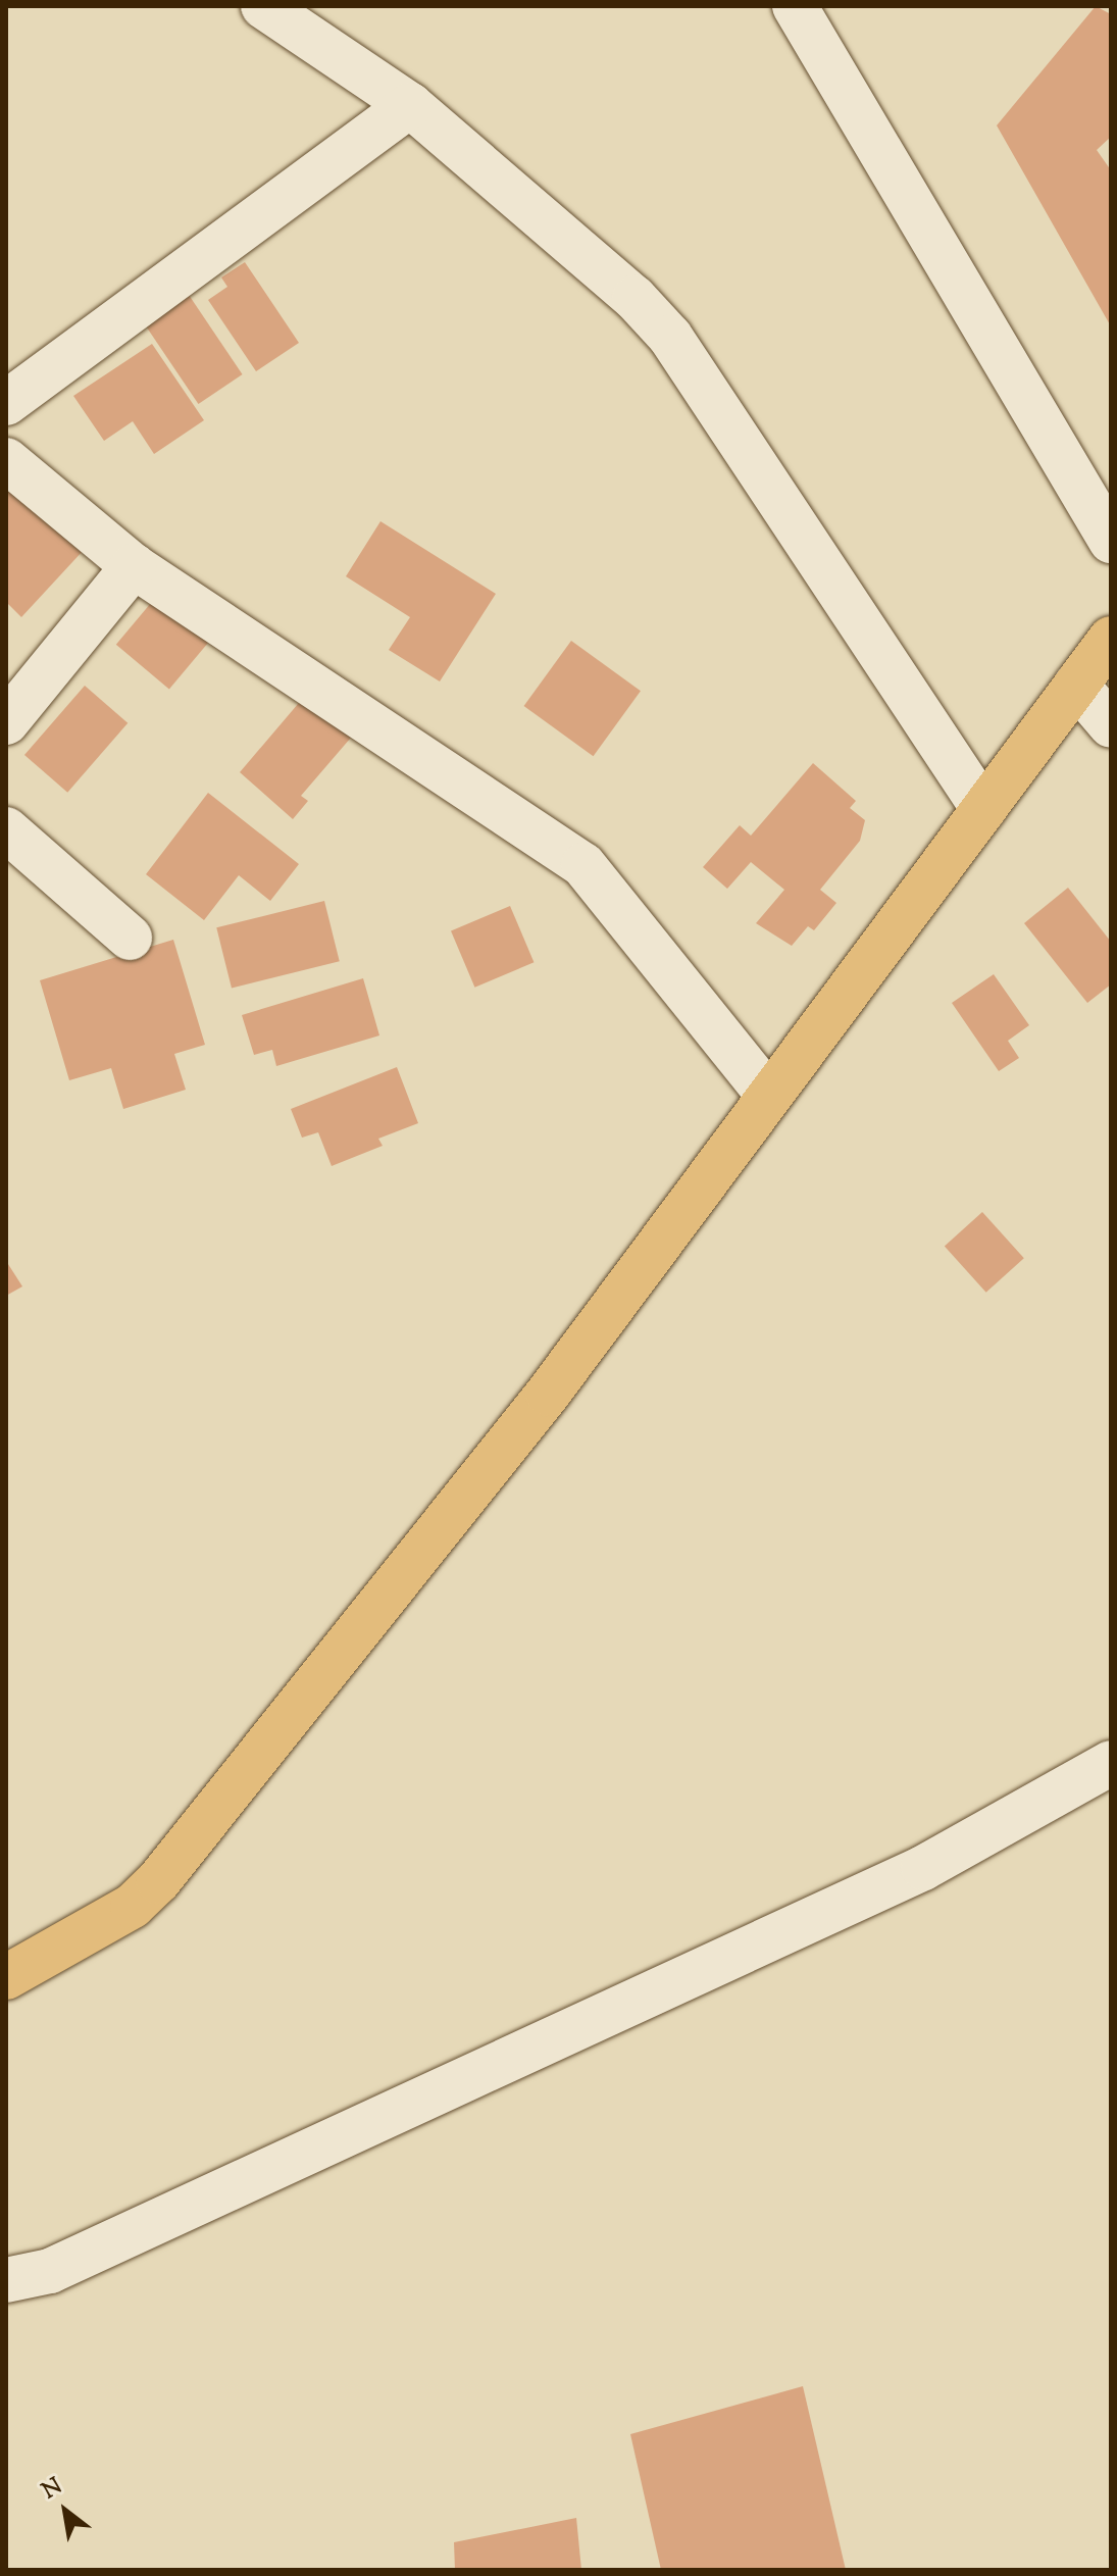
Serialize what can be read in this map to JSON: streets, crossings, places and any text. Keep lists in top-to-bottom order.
{
  "north": "top left"
}
